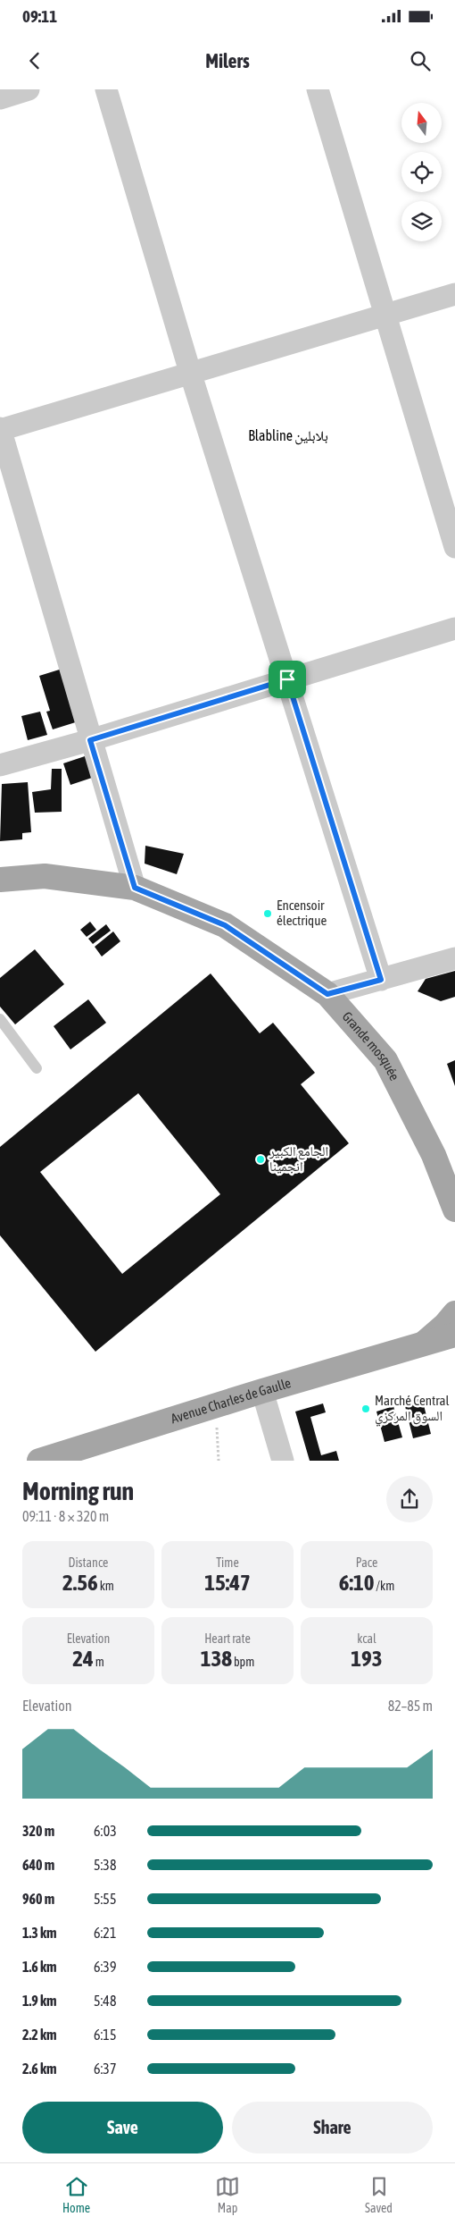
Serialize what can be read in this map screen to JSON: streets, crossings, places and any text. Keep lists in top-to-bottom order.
{
  "streets": {
    "main road": ["Grande mosquée", "Avenue Charles de Gaulle"]
  },
  "districts": ["Blabline بلابلين"],
  "places": ["Encensoir électrique", "الجامع الكبير انجمينا", "Marché Central السوق المركزي"],
  "north": "top",
  "page": {
    "status": "09:11",
    "header": "Milers",
    "heading": ["Morning run", "09:11 · 8 × 320 m"],
    "stats": [
      ["Distance", "2.56 km"],
      ["Time", "15:47"],
      ["Pace", "6:10 /km"],
      ["Elevation", "24 m"],
      ["Heart rate", "138 bpm"],
      ["kcal", "193"]
    ],
    "chart": ["Elevation", "82–85 m"],
    "list": [
      {
        "name": "320 m",
        "note": "6:03"
      },
      {
        "name": "640 m",
        "note": "5:38"
      },
      {
        "name": "960 m",
        "note": "5:55"
      },
      {
        "name": "1.3 km",
        "note": "6:21"
      },
      {
        "name": "1.6 km",
        "note": "6:39"
      },
      {
        "name": "1.9 km",
        "note": "5:48"
      },
      {
        "name": "2.2 km",
        "note": "6:15"
      },
      {
        "name": "2.6 km",
        "note": "6:37"
      }
    ],
    "buttons": ["Save", "Share"],
    "tabs": ["Home", "Map", "Saved"]
  }
}
